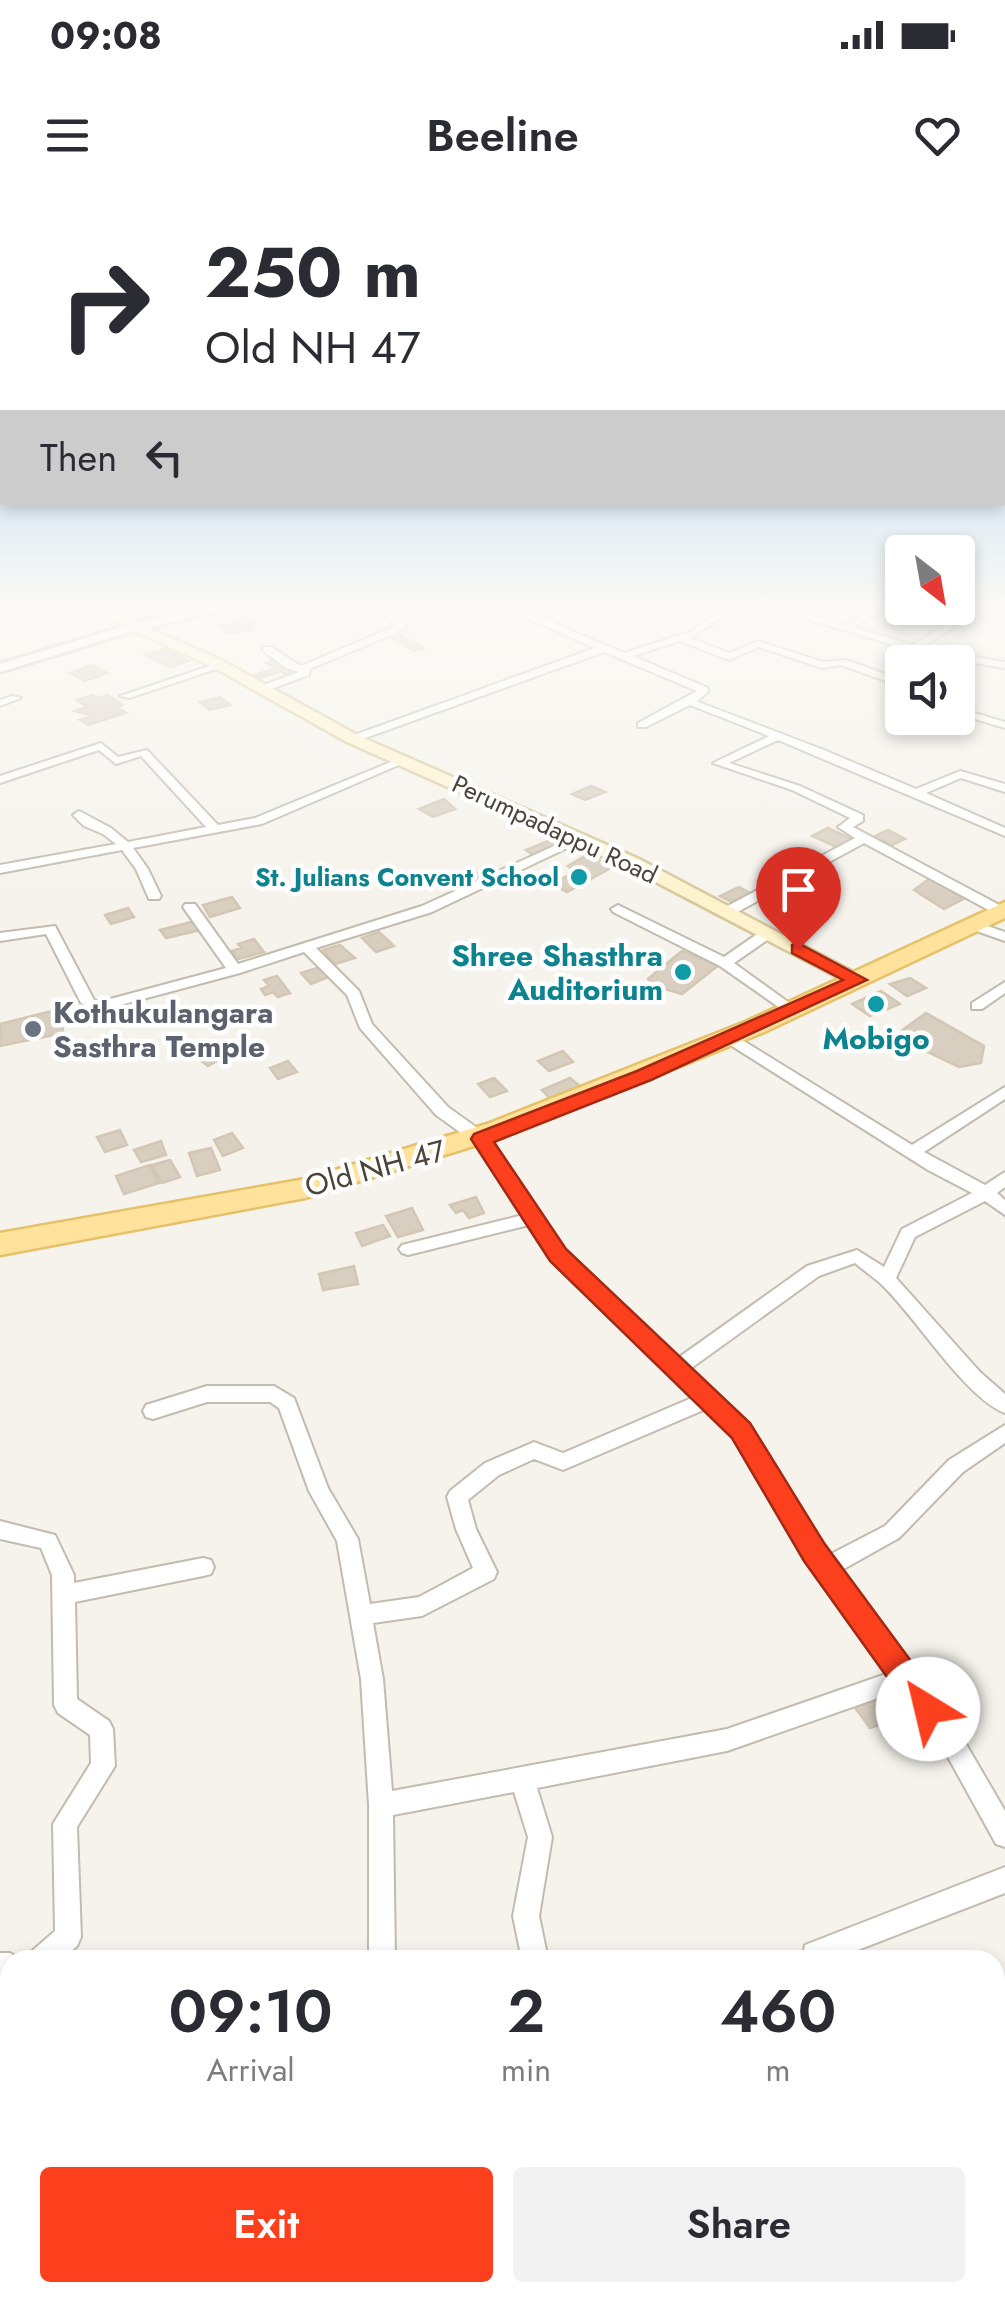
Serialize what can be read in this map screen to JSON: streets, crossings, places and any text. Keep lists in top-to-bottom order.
{
  "streets": {
    "main road": ["Perumpadappu Road", "Old NH 47"]
  },
  "crossings": [
    ["Perumpadappu Road", "Old NH 47"]
  ],
  "places": [
    "St. Julians Convent School",
    "Shree Shasthra Auditorium",
    "Mobigo",
    "Kothukulangara Sasthra Temple"
  ],
  "north": "bottom right",
  "page": {
    "status": "09:08",
    "header": "Beeline",
    "turn": ["250 m", "Old NH 47"],
    "then": "Then",
    "eta": [
      "09:10",
      "Arrival",
      "2",
      "min",
      "460",
      "m"
    ],
    "buttons": ["Exit", "Share"]
  }
}
